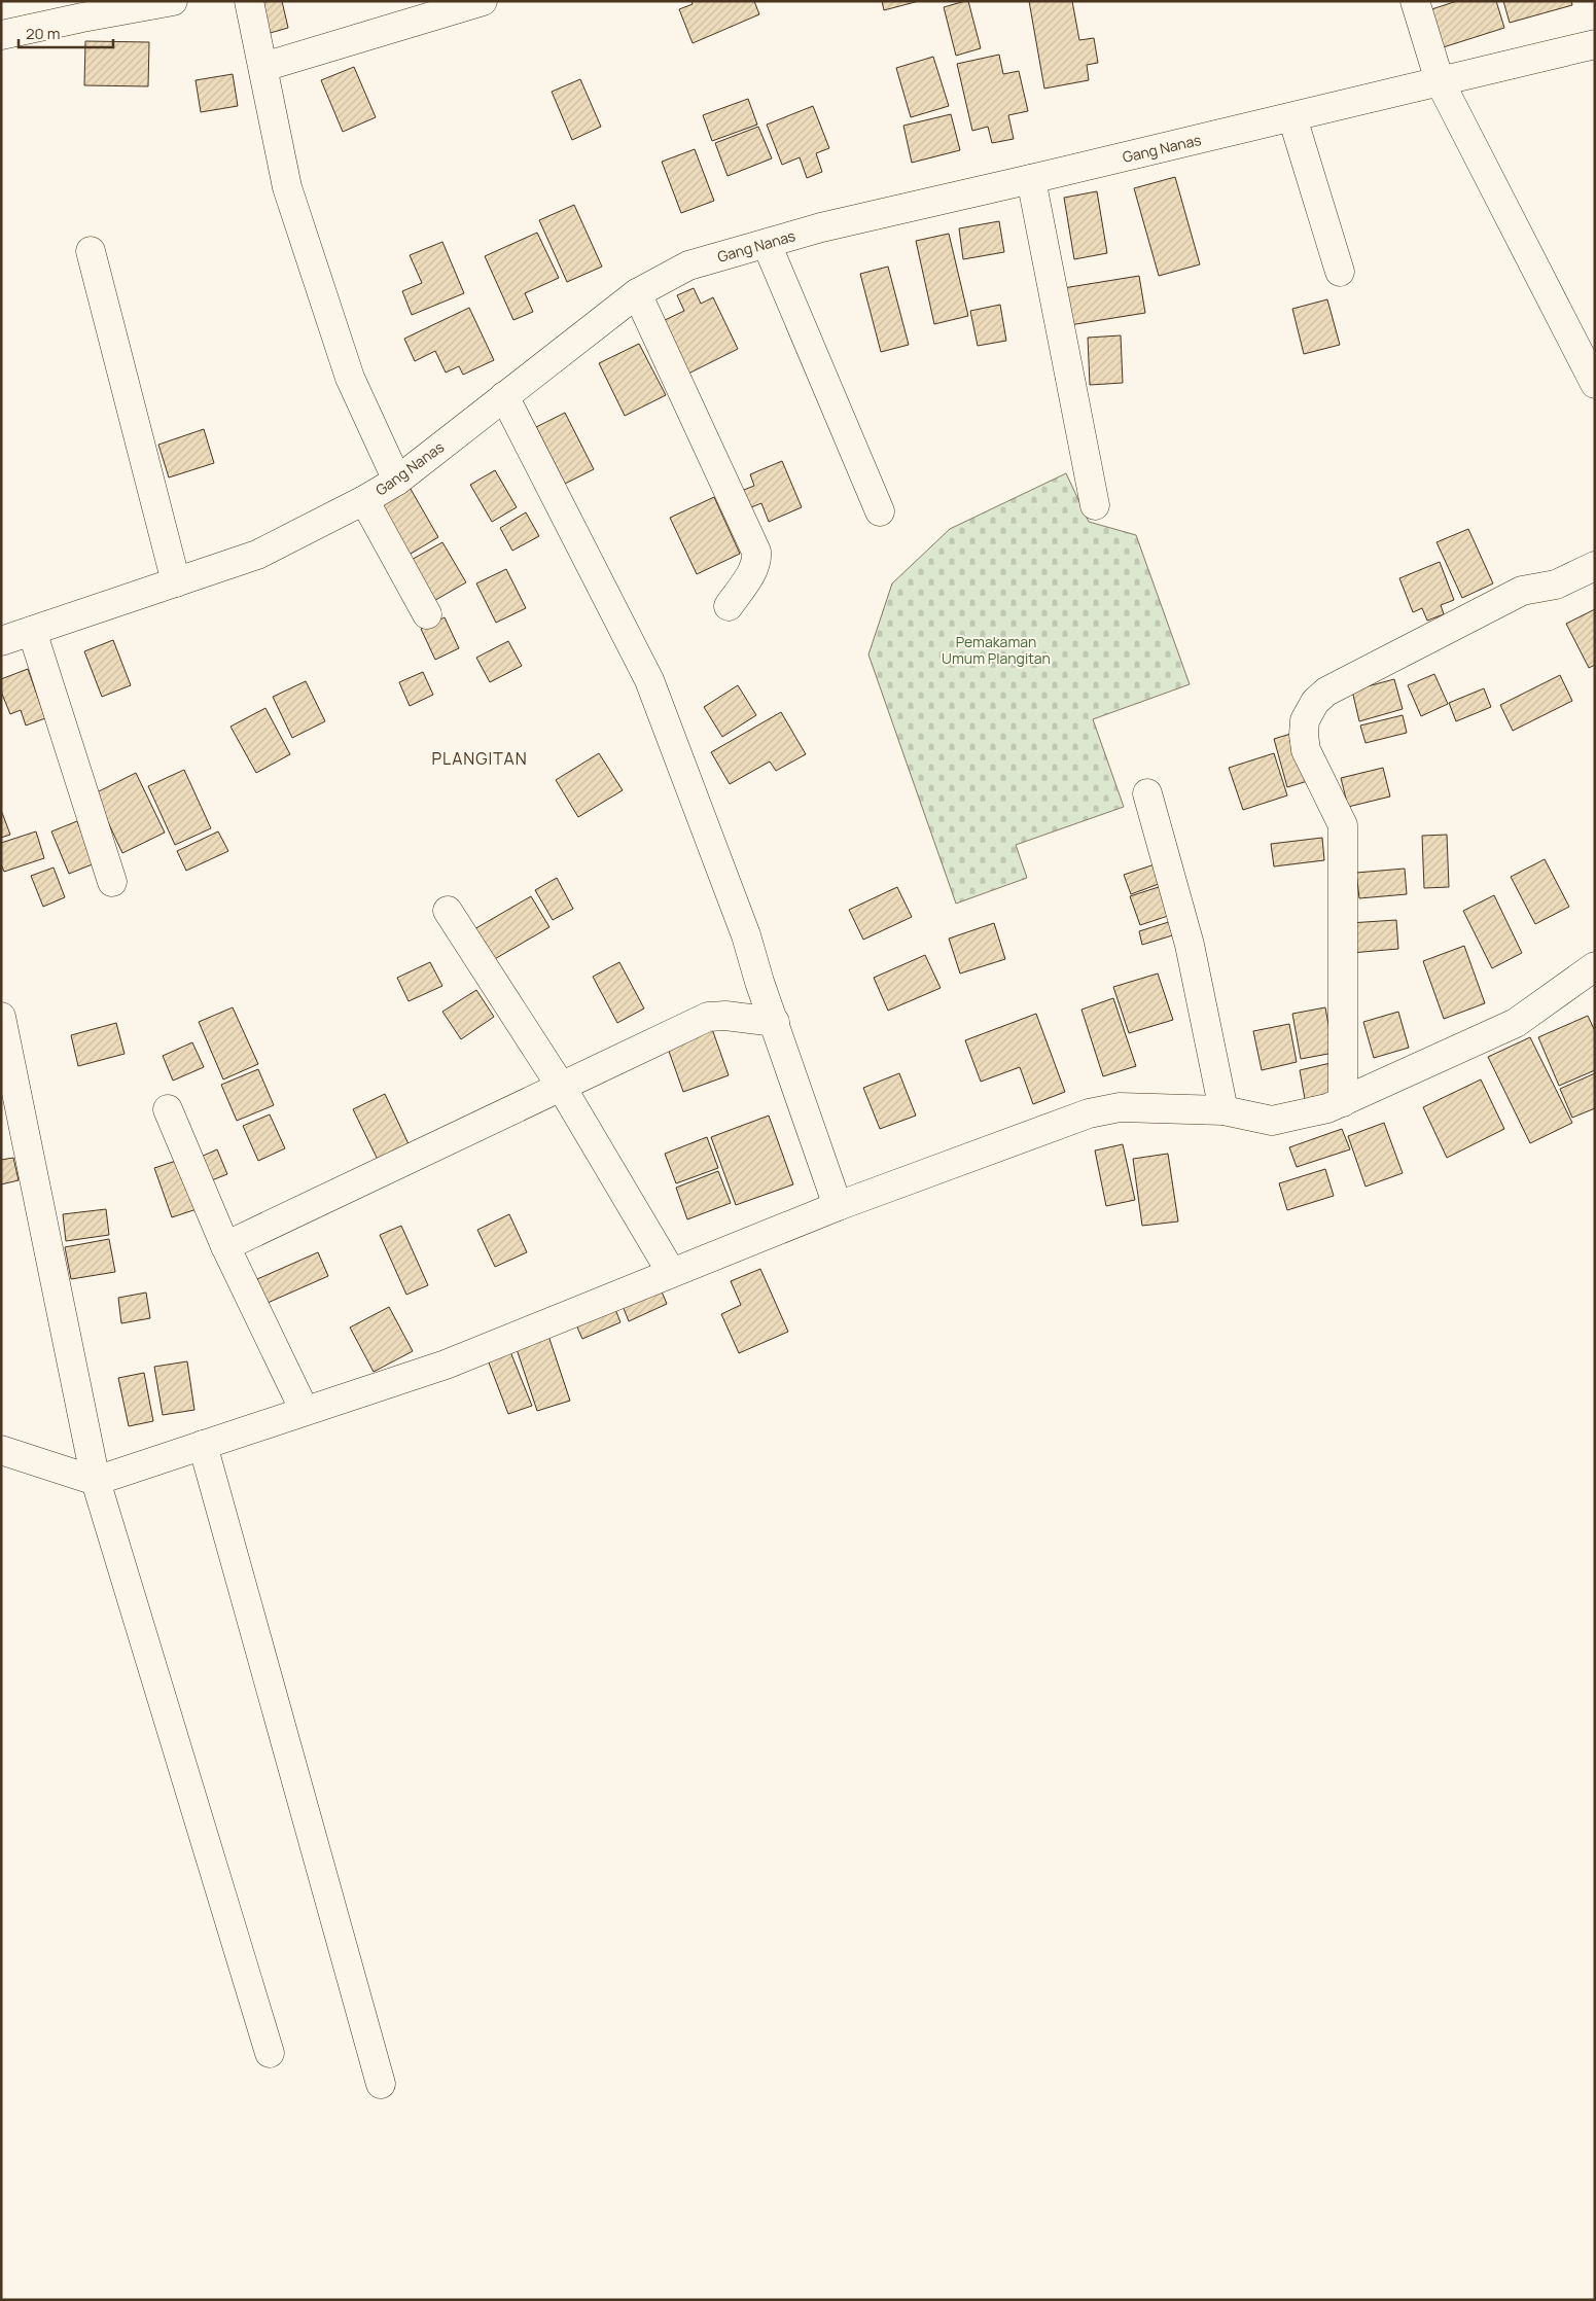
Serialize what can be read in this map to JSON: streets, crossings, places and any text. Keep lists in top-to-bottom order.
{
  "streets": {
    "street": ["Gang Nanas"]
  },
  "districts": ["PLANGITAN"],
  "parks": ["Pemakaman Umum Plangitan"],
  "scale_bar": "20 m"
}
